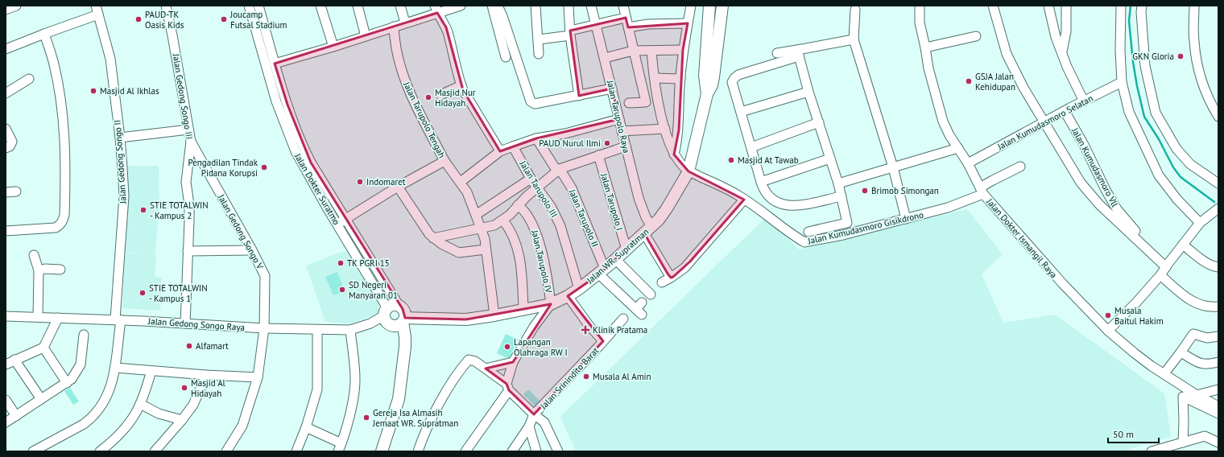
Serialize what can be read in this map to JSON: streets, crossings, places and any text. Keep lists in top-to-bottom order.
{
  "streets": {
    "main road": ["Jalan WR. Supratman"],
    "street": [
      "Jalan Gedong Songo III",
      "Jalan Tarupolo Raya",
      "Jalan Tarupolo Tengah",
      "Jalan Kumudasmoro Selatan",
      "Jalan Gedong Songo II",
      "Jalan Kumudasmoro Vll",
      "Jalan Dokter Suratmo",
      "Jalan Tarupolo III",
      "Jalan Tarupolo I",
      "Jalan Tarupolo II",
      "Jalan Kumudasmoro Gisikdrono",
      "Jalan Gedong Songo V",
      "Jalan Dokter Ismangil Raya",
      "Jalan Tarupolo IV",
      "Jalan Gedong Songo Raya",
      "Jalan Srinindito Barat"
    ]
  },
  "crossings": [
    ["Jalan Gedong Songo III", "Jalan Gedong Songo V"],
    ["Jalan Gedong Songo III", "Jalan Gedong Songo Raya"],
    ["Jalan Tarupolo Raya", "Jalan WR. Supratman"],
    ["Jalan Tarupolo Tengah", "Jalan Dokter Suratmo"],
    ["Jalan Kumudasmoro Selatan", "Jalan Kumudasmoro Vll"],
    ["Jalan Kumudasmoro Selatan", "Jalan Dokter Ismangil Raya"],
    ["Jalan Gedong Songo II", "Jalan Gedong Songo Raya"],
    ["Jalan Dokter Suratmo", "Jalan WR. Supratman"],
    ["Jalan Dokter Suratmo", "Jalan Gedong Songo Raya"],
    ["Jalan Tarupolo III", "Jalan WR. Supratman"],
    ["Jalan Tarupolo I", "Jalan WR. Supratman"],
    ["Jalan Tarupolo II", "Jalan WR. Supratman"],
    ["Jalan Kumudasmoro Gisikdrono", "Jalan Dokter Ismangil Raya"],
    ["Jalan Kumudasmoro Gisikdrono", "Jalan WR. Supratman"],
    ["Jalan Gedong Songo V", "Jalan Gedong Songo Raya"],
    ["Jalan WR. Supratman", "Jalan Tarupolo IV"],
    ["Jalan WR. Supratman", "Jalan Gedong Songo Raya"],
    ["Jalan WR. Supratman", "Jalan Srinindito Barat"]
  ],
  "places": {
    "other": [
      "PAUD-TK Oasis Kids",
      "Joucamp Futsal Stadium",
      "GKN Gloria",
      "GSJA Jalan Kehidupan",
      "Masjid Al Ikhlas",
      "Masjid Nur Hidayah",
      "PAUD Nurul Ilmi",
      "Masjid At Tawab",
      "Pengadilan Tindak Pidana Korupsi",
      "Indomaret",
      "Brimob Simongan",
      "STIE TOTALWIN - Kampus 2",
      "TK PGRI 15",
      "SD Negeri Manyaran 01",
      "STIE TOTALWIN - Kampus 1",
      "Musala Baitul Hakim",
      "Alfamart",
      "Lapangan Olahraga RW I",
      "Musala Al Amin",
      "Masjid Al Hidayah",
      "Gereja Isa Almasih Jemaat WR. Supratman"
    ],
    "health": ["Klinik Pratama"]
  },
  "scale_bar": "50 m"
}
